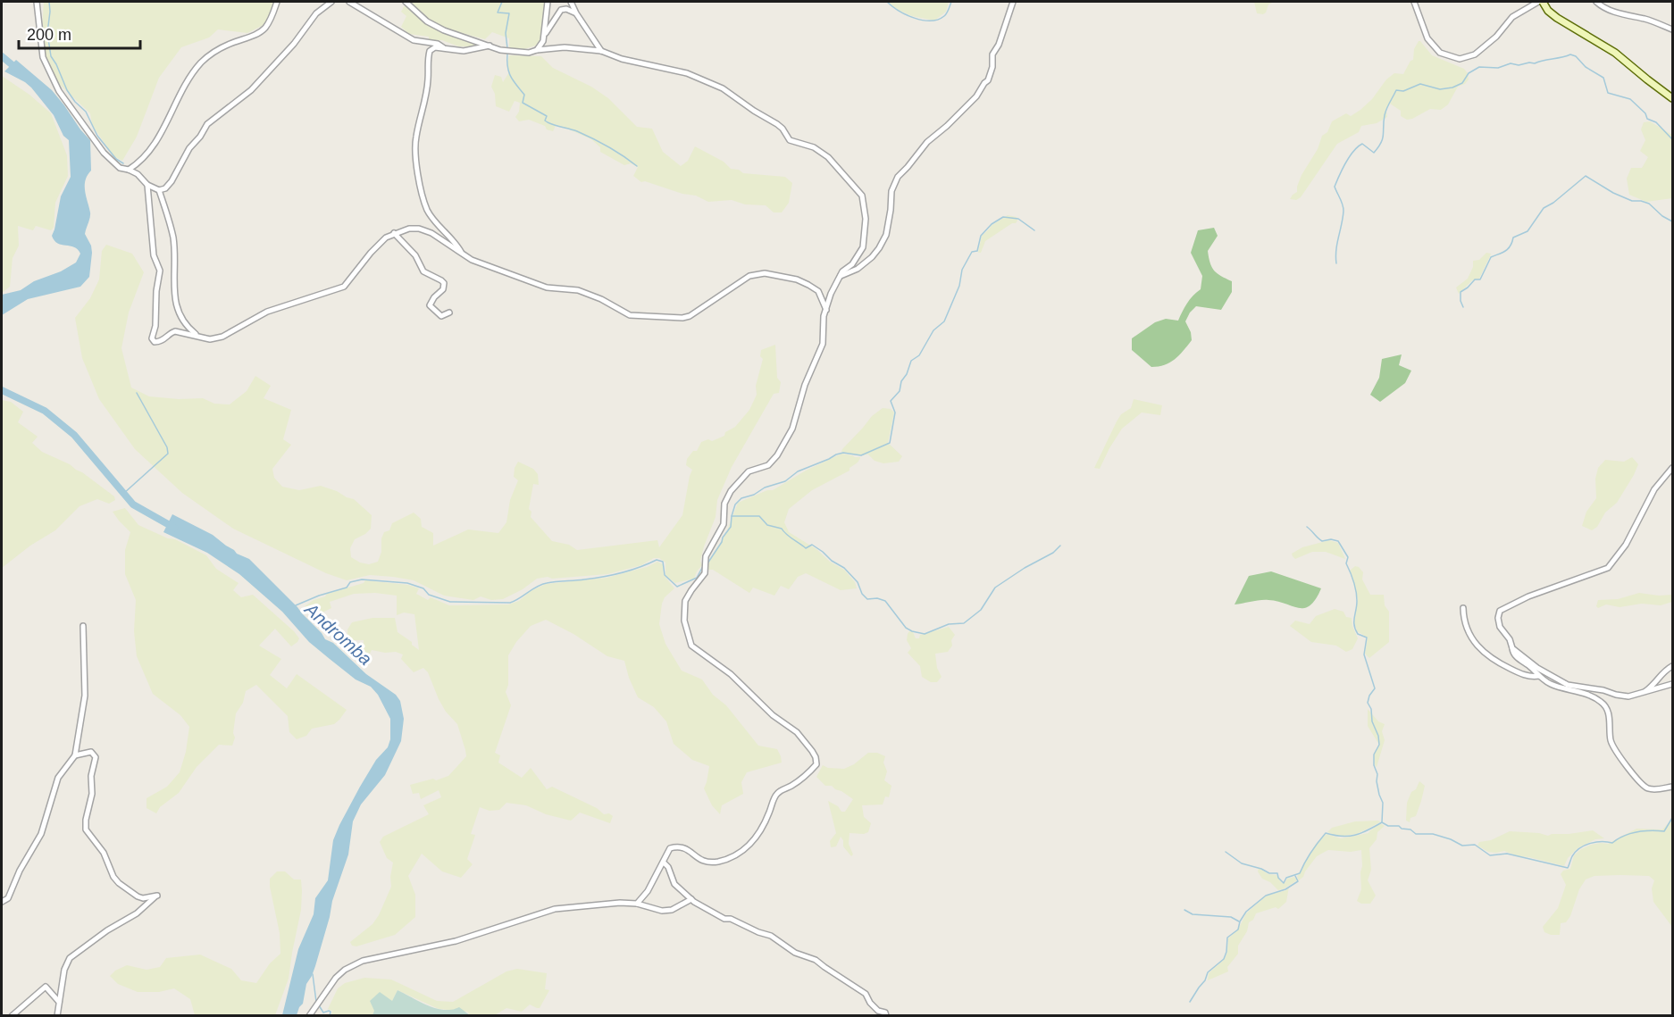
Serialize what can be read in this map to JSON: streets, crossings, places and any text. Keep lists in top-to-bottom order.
{
  "water": ["Andromba"],
  "scale_bar": "200 m"
}
